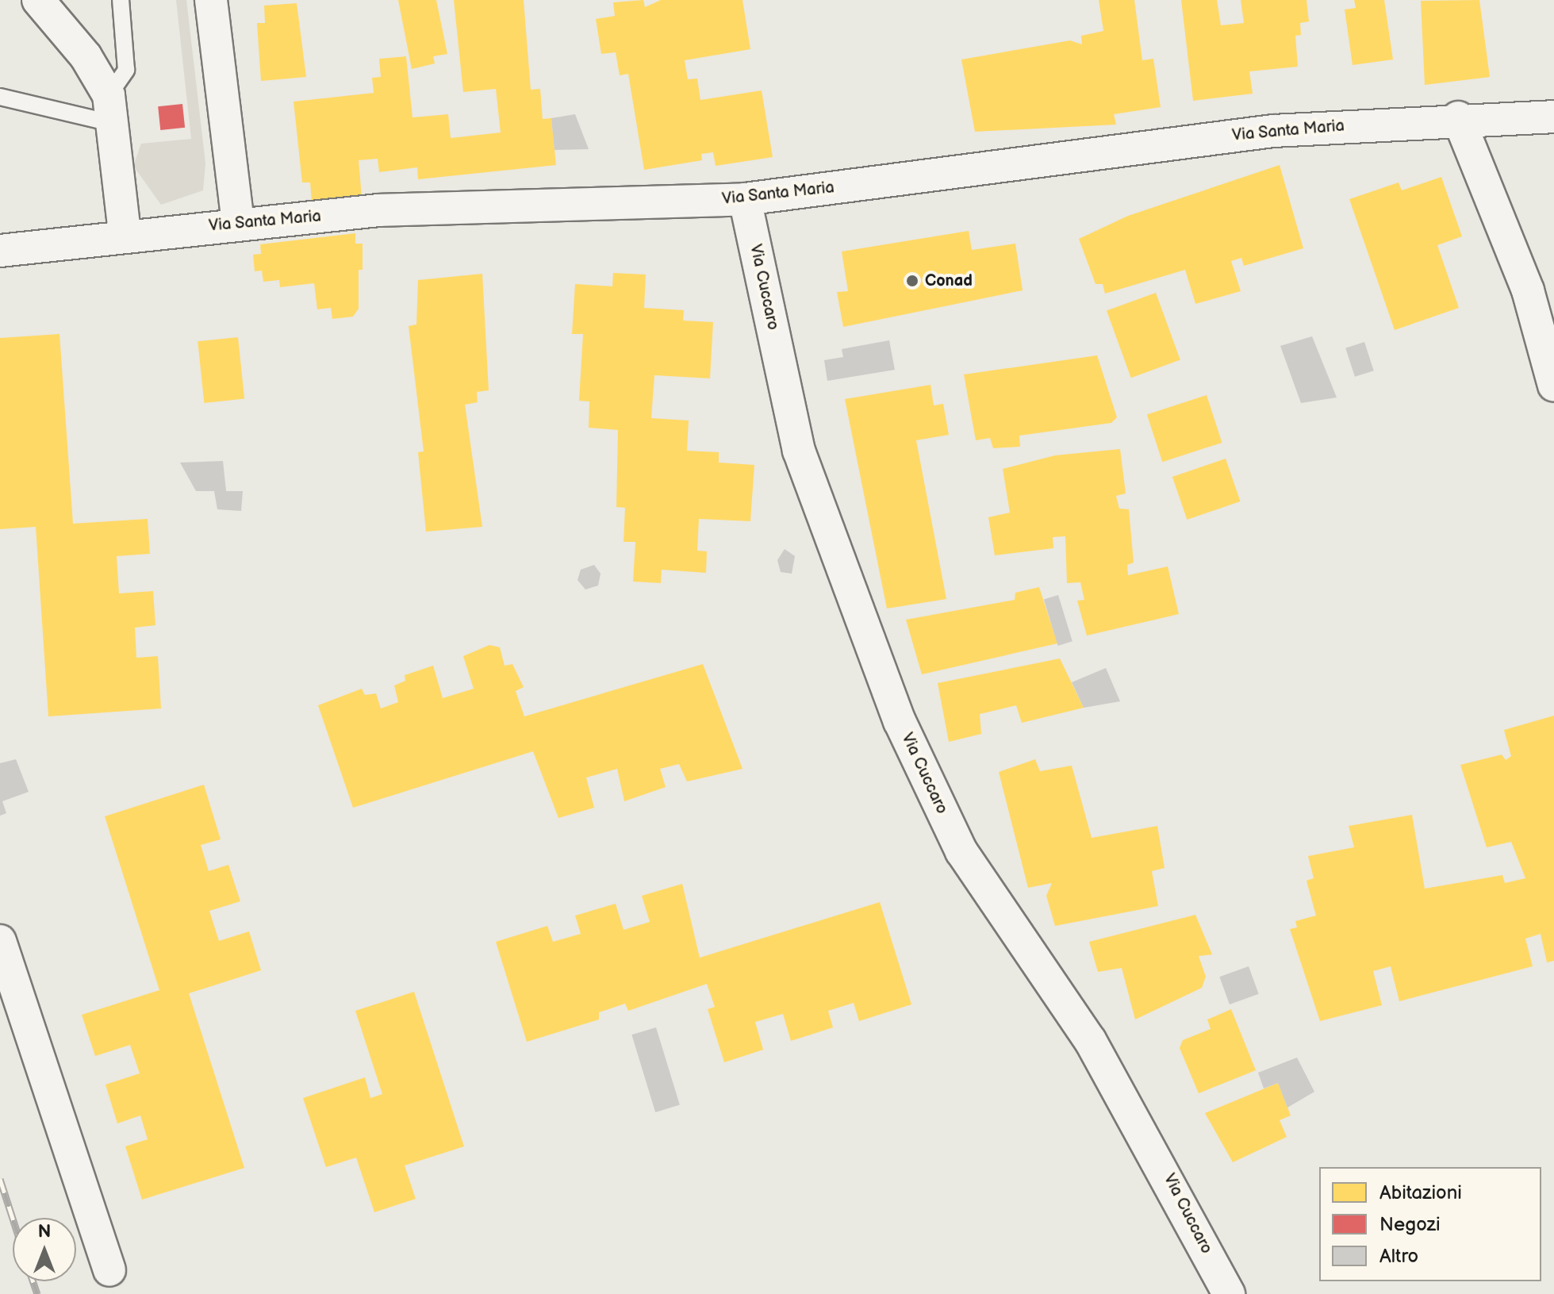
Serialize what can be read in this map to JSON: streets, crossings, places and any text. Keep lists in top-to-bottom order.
{
  "streets": {
    "street": ["Via Santa Maria", "Via Cuccaro"]
  },
  "crossings": [
    ["Via Santa Maria", "Via Cuccaro"]
  ],
  "places": ["Conad"],
  "legend": ["Abitazioni", "Negozi", "Altro"],
  "north": "top"
}
